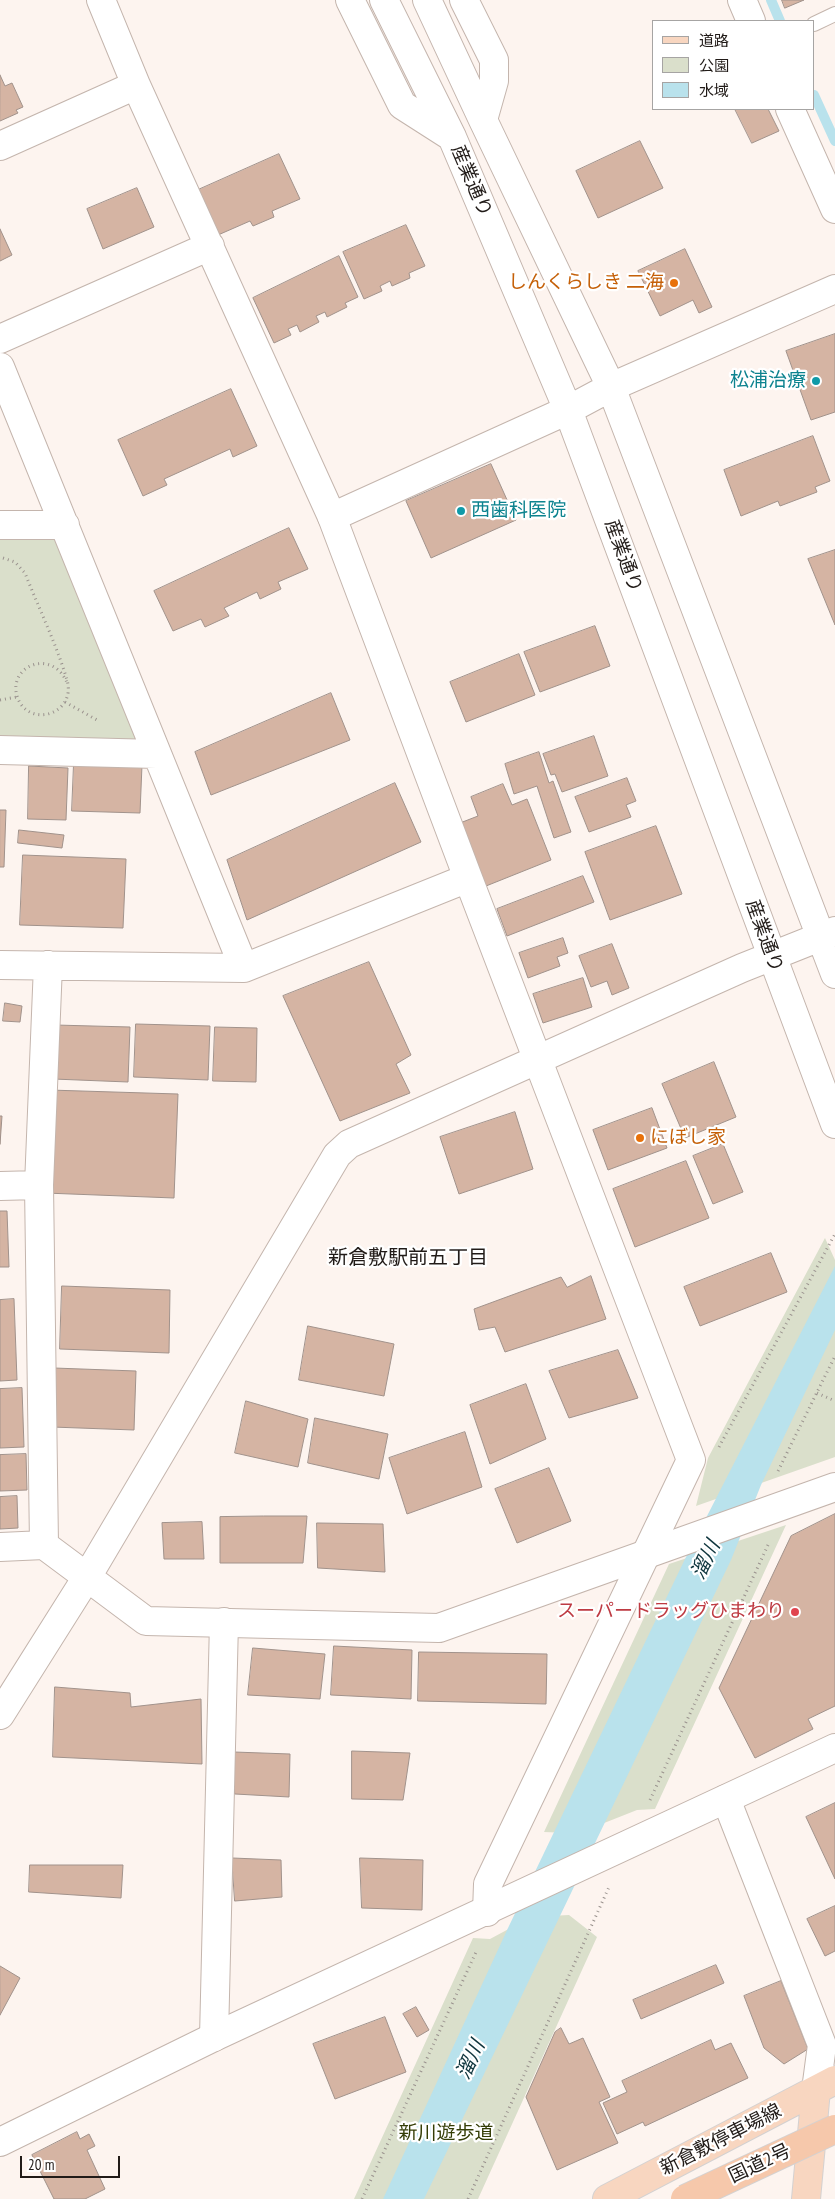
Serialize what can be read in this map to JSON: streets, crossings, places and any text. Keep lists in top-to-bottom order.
{
  "streets": {
    "highway": ["国道2号"],
    "main road": ["新倉敷停車場線"],
    "street": ["産業通り"]
  },
  "districts": ["新倉敷駅前五丁目"],
  "water": ["溜川"],
  "parks": ["新川遊歩道"],
  "places": [
    "しんくらしき 二海",
    "松浦治療",
    "西歯科医院",
    "にぼし家",
    "スーパードラッグひまわり"
  ],
  "legend": ["道路", "公園", "水域"],
  "scale_bar": "20 m"
}
